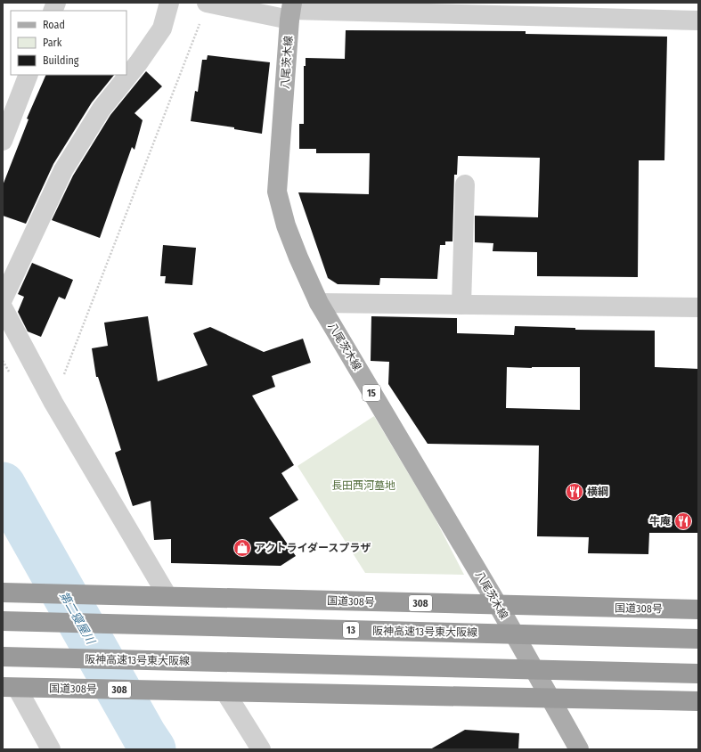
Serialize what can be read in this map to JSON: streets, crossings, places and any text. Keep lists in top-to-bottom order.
{
  "streets": {
    "highway": [
      "国道308号",
      "308",
      "13",
      "阪神高速13号東大阪線"
    ],
    "main road": ["八尾茨木線", "15"]
  },
  "crossings": [
    ["八尾茨木線", "国道308号"]
  ],
  "water": ["第二寝屋川"],
  "parks": ["長田西河墓地"],
  "places": {
    "restaurant": ["横綱", "牛庵"],
    "shop": ["アクトライダースプラザ"]
  },
  "legend": ["Road", "Park", "Building"]
}
